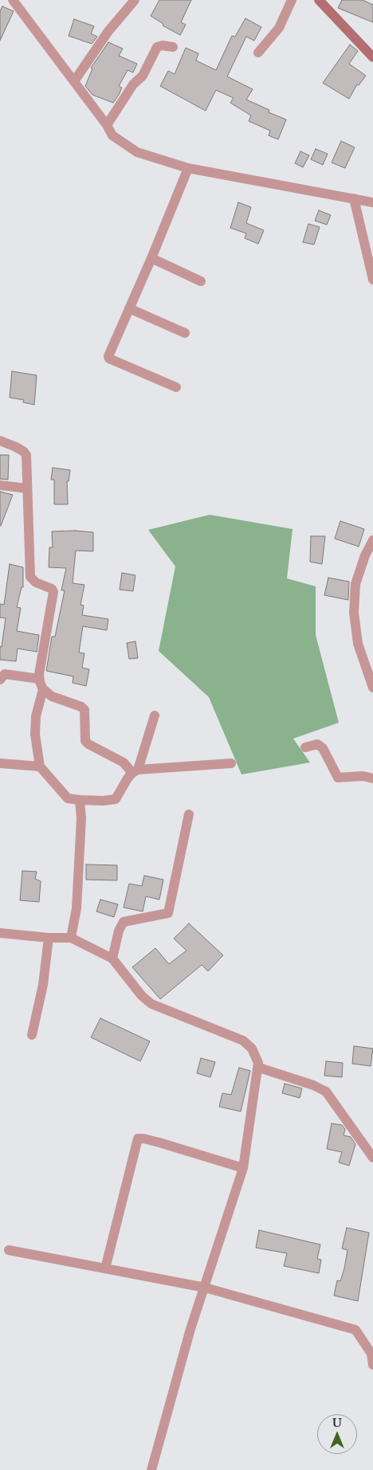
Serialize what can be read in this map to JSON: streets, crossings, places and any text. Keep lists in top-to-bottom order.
{
  "north": "top"
}
